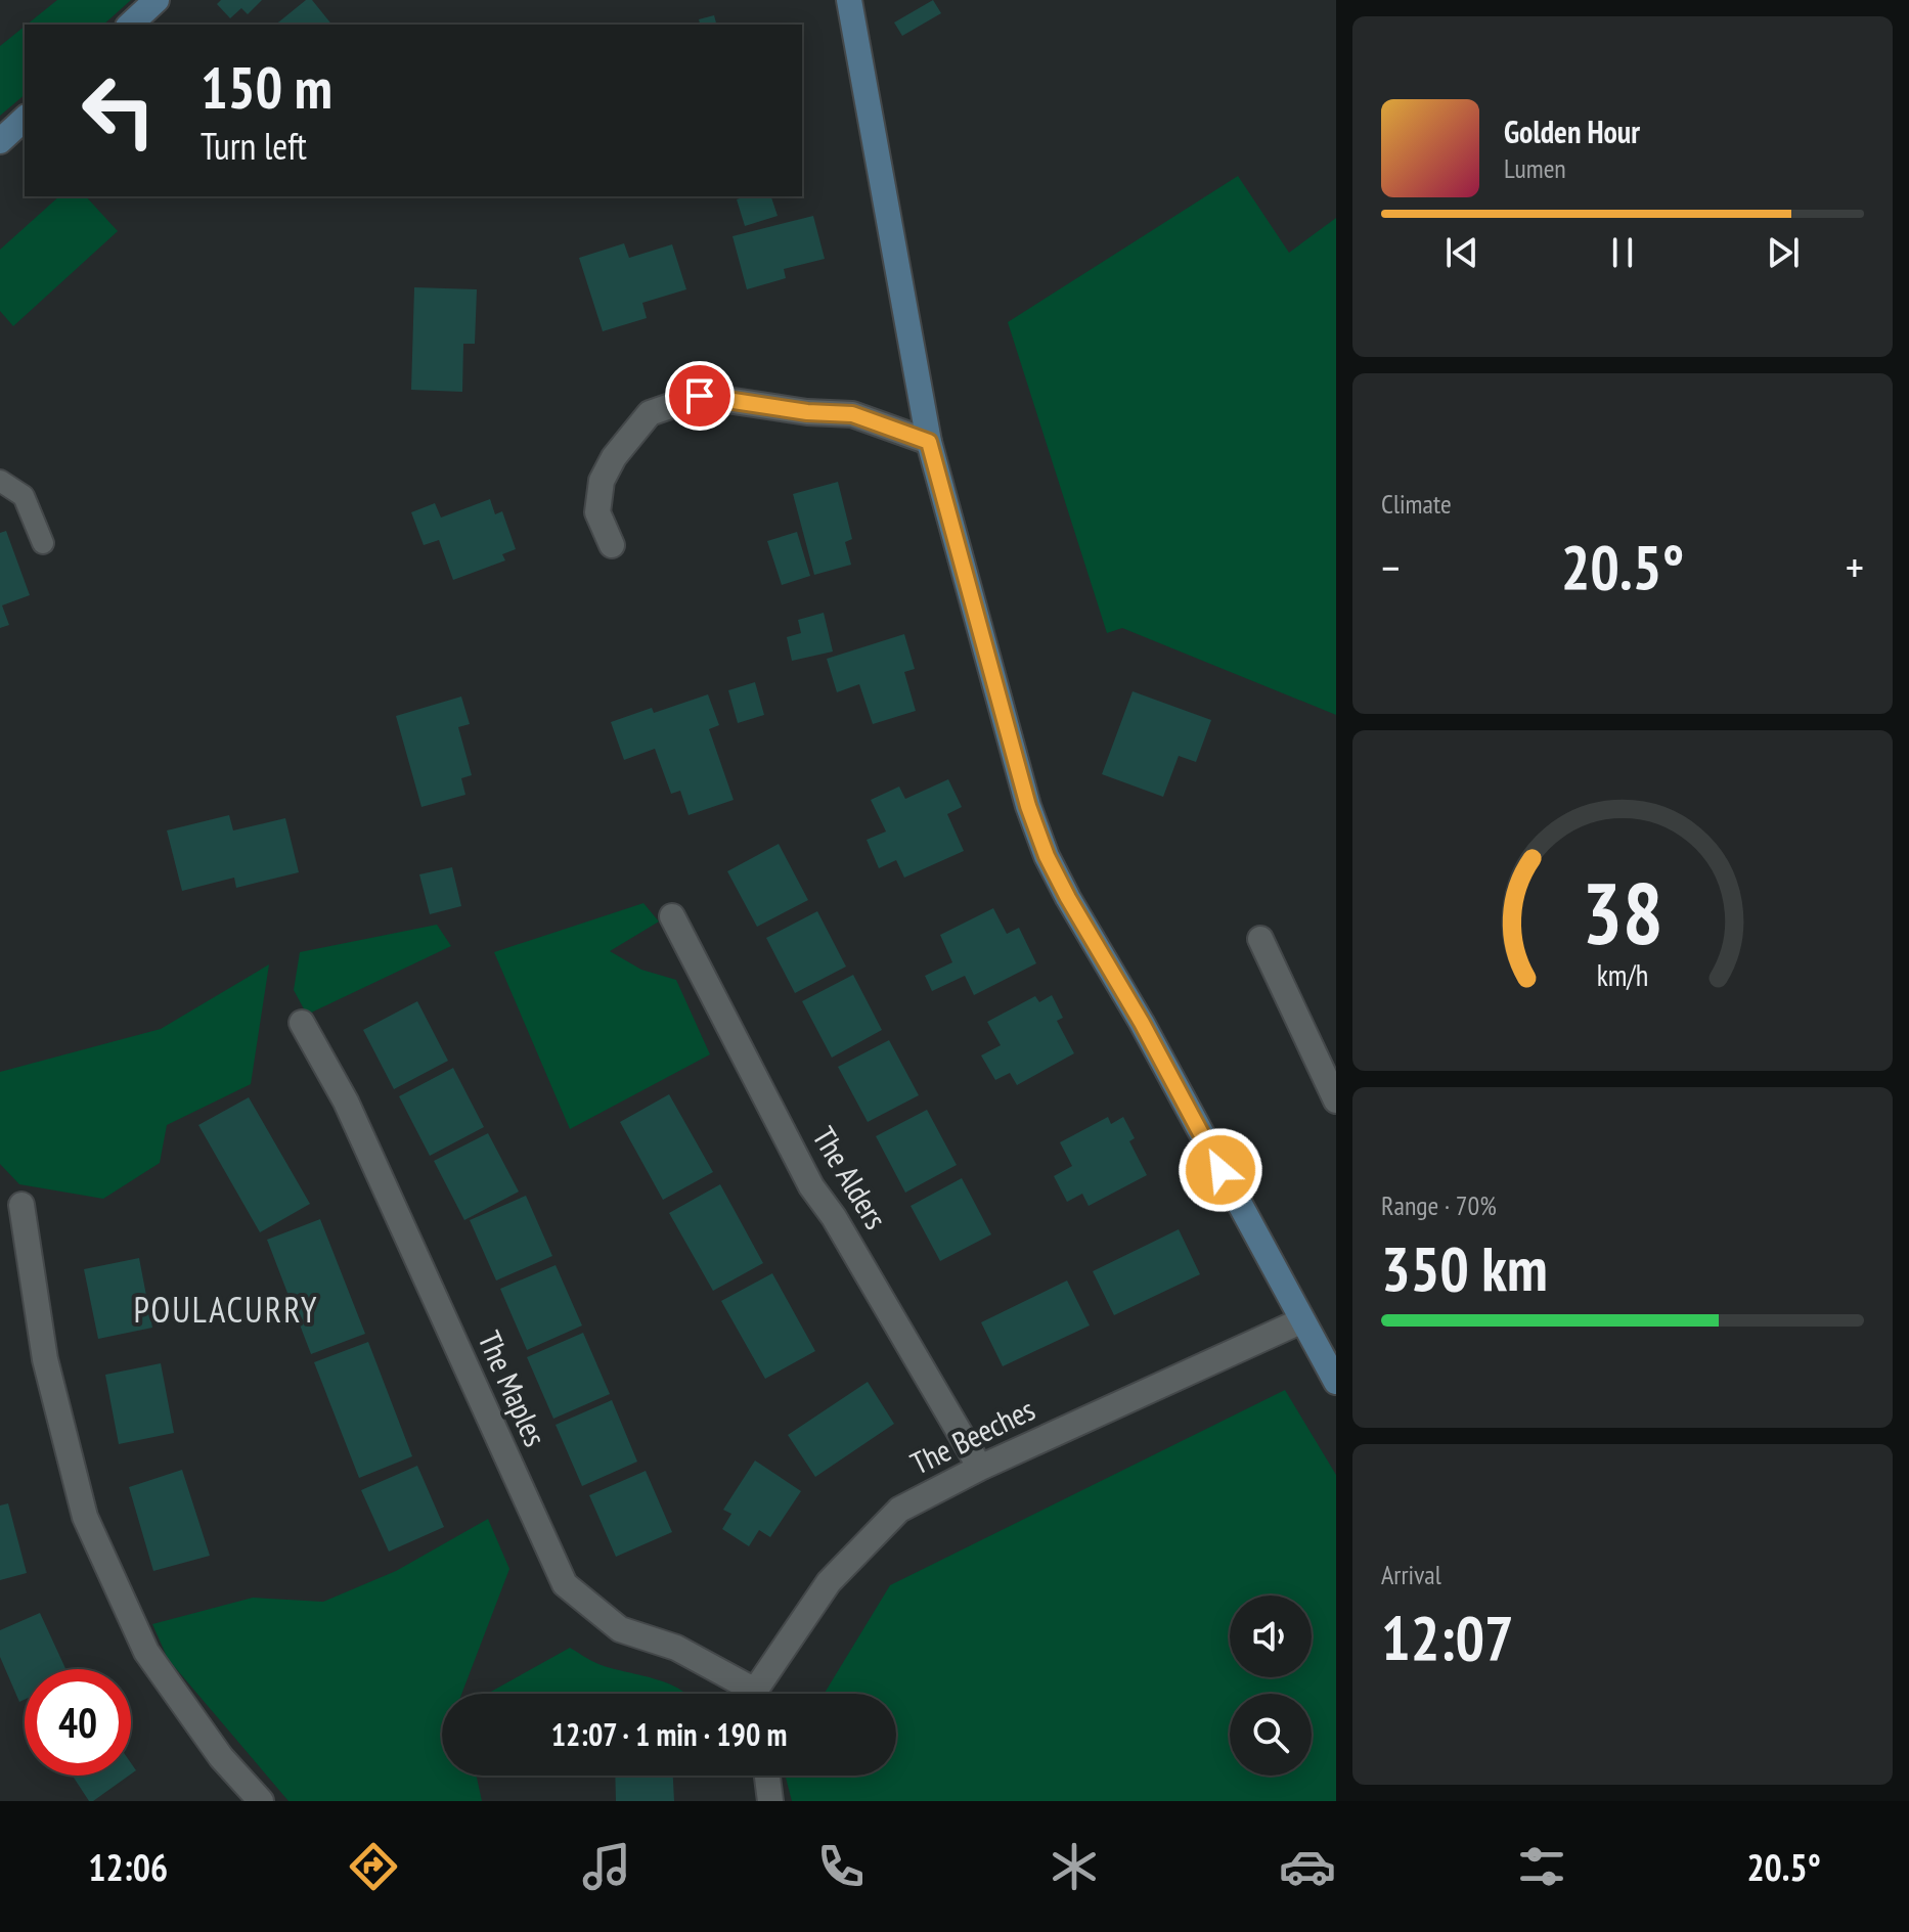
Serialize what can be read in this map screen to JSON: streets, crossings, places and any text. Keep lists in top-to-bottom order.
{
  "streets": {
    "street": ["The Alders", "The Maples", "The Beeches"]
  },
  "crossings": [
    ["The Alders", "The Beeches"]
  ],
  "districts": ["POULACURRY"],
  "page": {
    "turn": ["150 m", "Turn left"],
    "song": ["Golden Hour", "Lumen"],
    "tile": [
      "Climate",
      ["Range · 70%", "350 km"],
      ["Arrival", "12:07"]
    ],
    "heat": ["−", "20.5°", "+"],
    "limit": "40",
    "trip": "12:07 · 1 min · 190 m",
    "tabs": ["12:06", "20.5°"],
    "gauge": ["38", "km/h"]
  }
}
